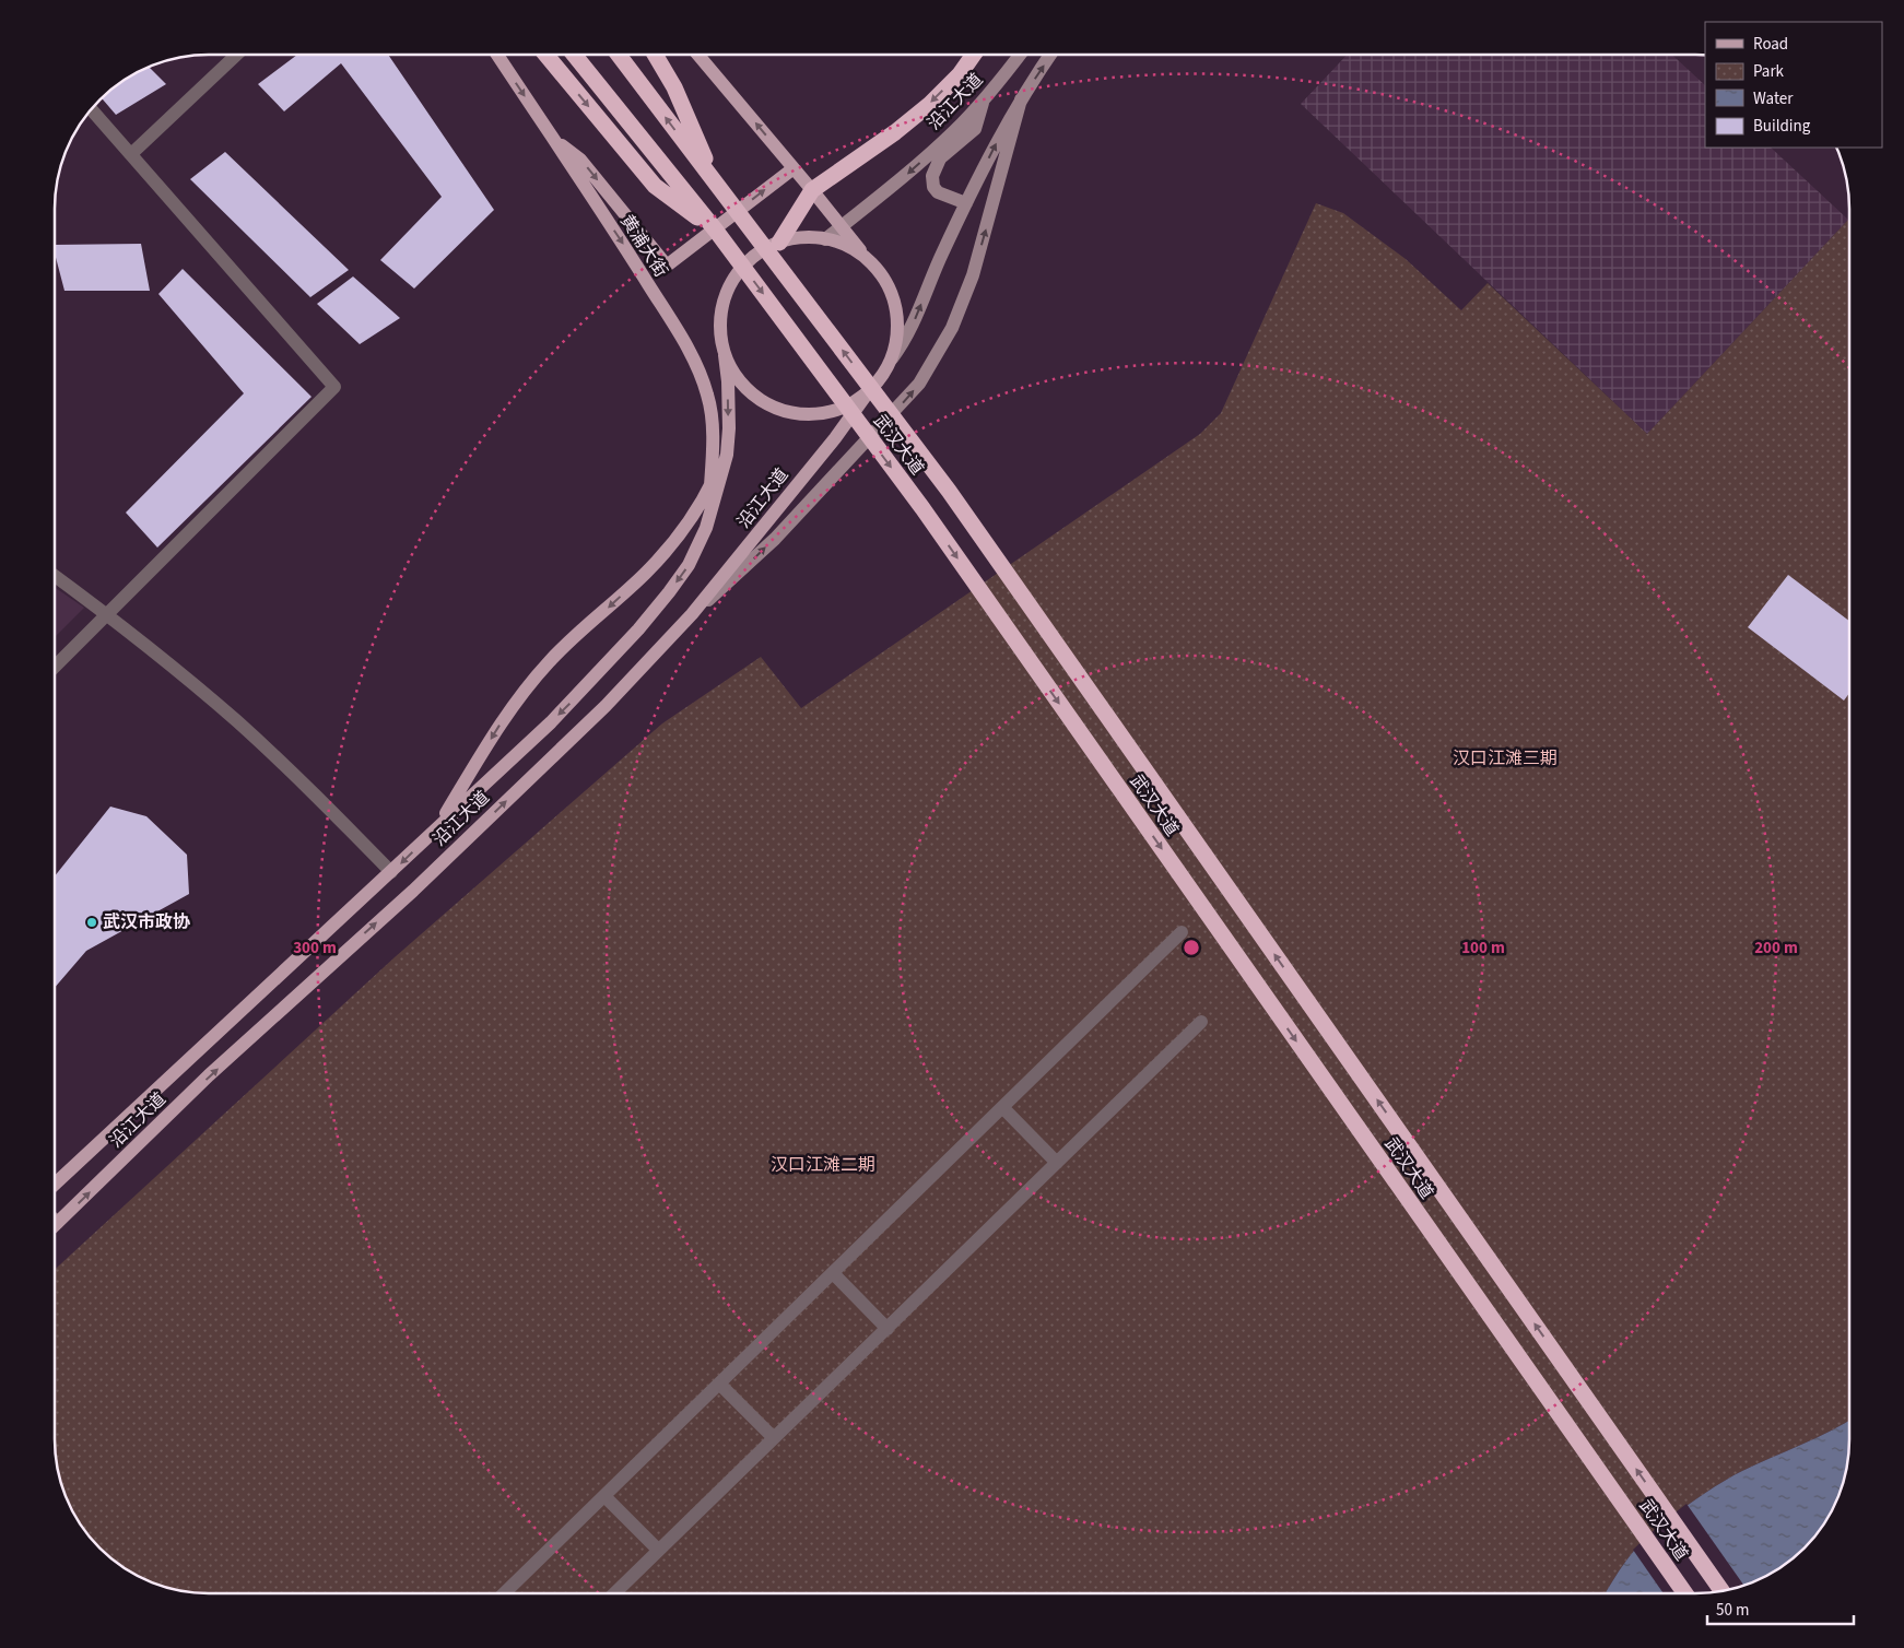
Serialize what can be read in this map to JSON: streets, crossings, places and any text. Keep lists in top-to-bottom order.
{
  "streets": {
    "highway": ["武汉大道"],
    "main road": ["沿江大道", "黄浦大街"]
  },
  "one_way": ["黄浦大街"],
  "parks": ["汉口江滩三期", "汉口江滩二期"],
  "places": ["武汉市政协"],
  "legend": [
    "Road",
    "Park",
    "Water",
    "Building"
  ],
  "scale_bar": "50 m",
  "rings": ["100 m", "200 m", "300 m"]
}
